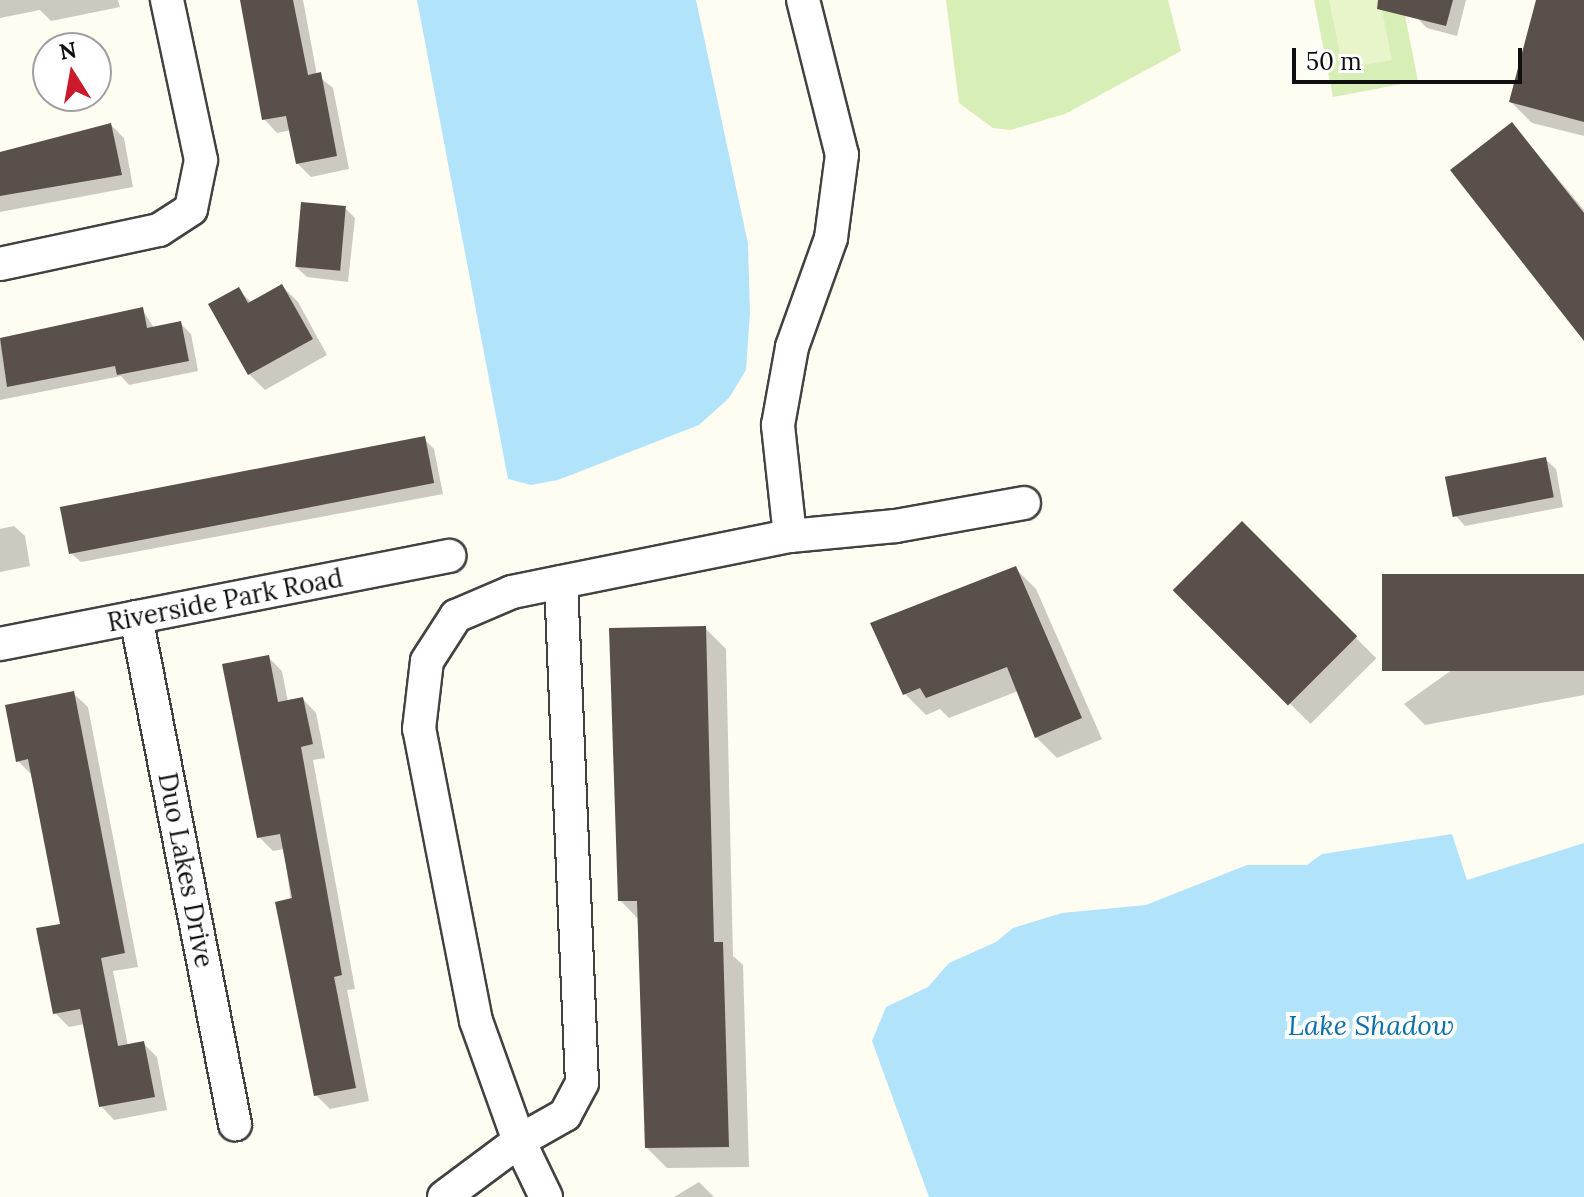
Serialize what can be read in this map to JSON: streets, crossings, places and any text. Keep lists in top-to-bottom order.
{
  "streets": {
    "street": ["Riverside Park Road", "Duo Lakes Drive"]
  },
  "crossings": [
    ["Riverside Park Road", "Duo Lakes Drive"]
  ],
  "water": ["Lake Shadow"],
  "scale_bar": "50 m",
  "north": "top"
}
